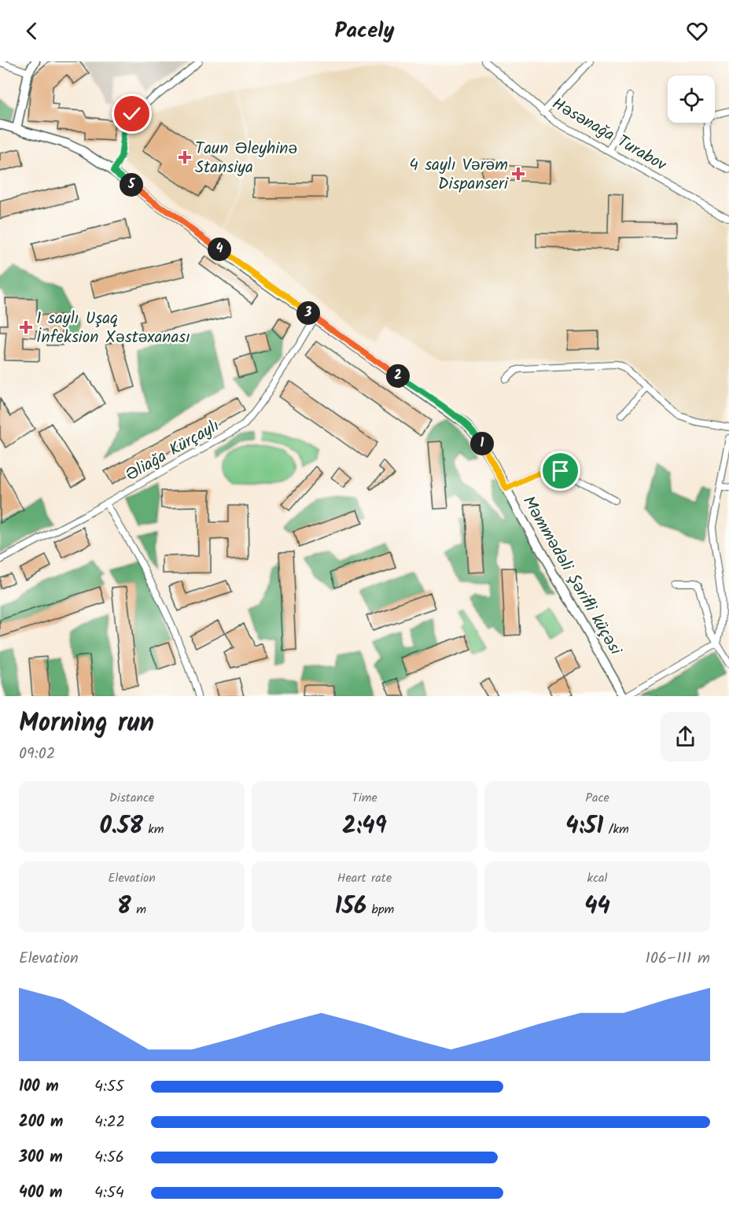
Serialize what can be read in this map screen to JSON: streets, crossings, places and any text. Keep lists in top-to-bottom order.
{
  "streets": {
    "street": ["Həsənağa Turabov", "Əliağa Kürçaylı", "Məmmədəli Şərifli küçəsi"]
  },
  "crossings": [
    ["Əliağa Kürçaylı", "Məmmədəli Şərifli küçəsi"]
  ],
  "places": {
    "health": ["Taun Əleyhinə Stansiya", "4 saylı Vərəm Dispanseri", "1 saylı Uşaq İnfeksion Xəstəxanası"]
  },
  "page": {
    "header": "Pacely",
    "pins": [
      "5",
      "4",
      "3",
      "2",
      "1"
    ],
    "heading": ["Morning run", "09:02"],
    "stats": [
      ["Distance", "0.58 km"],
      ["Time", "2:49"],
      ["Pace", "4:51 /km"],
      ["Elevation", "8 m"],
      ["Heart rate", "156 bpm"],
      ["kcal", "44"]
    ],
    "chart": ["Elevation", "106–111 m"],
    "list": [
      {
        "name": "100 m",
        "note": "4:55"
      },
      {
        "name": "200 m",
        "note": "4:22"
      },
      {
        "name": "300 m",
        "note": "4:56"
      },
      {
        "name": "400 m",
        "note": "4:54"
      }
    ]
  }
}
